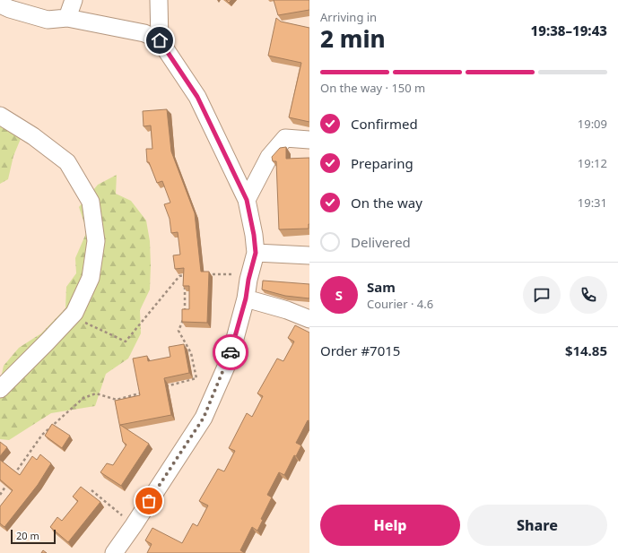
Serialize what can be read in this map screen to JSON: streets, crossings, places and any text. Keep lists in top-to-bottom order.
{
  "scale_bar": "20 m",
  "page": {
    "heading": ["2 min", "Arriving in", "19:38–19:43"],
    "panel": [
      "Sam",
      "Courier · 4.6",
      "Order #7015",
      "$14.85"
    ],
    "bar": "On the way · 150 m",
    "list": [
      ["Confirmed", "19:09"],
      ["Preparing", "19:12"],
      ["On the way", "19:31"],
      "Delivered"
    ],
    "round": "S",
    "buttons": ["Help", "Share"],
    "scale": "20 m"
  }
}
